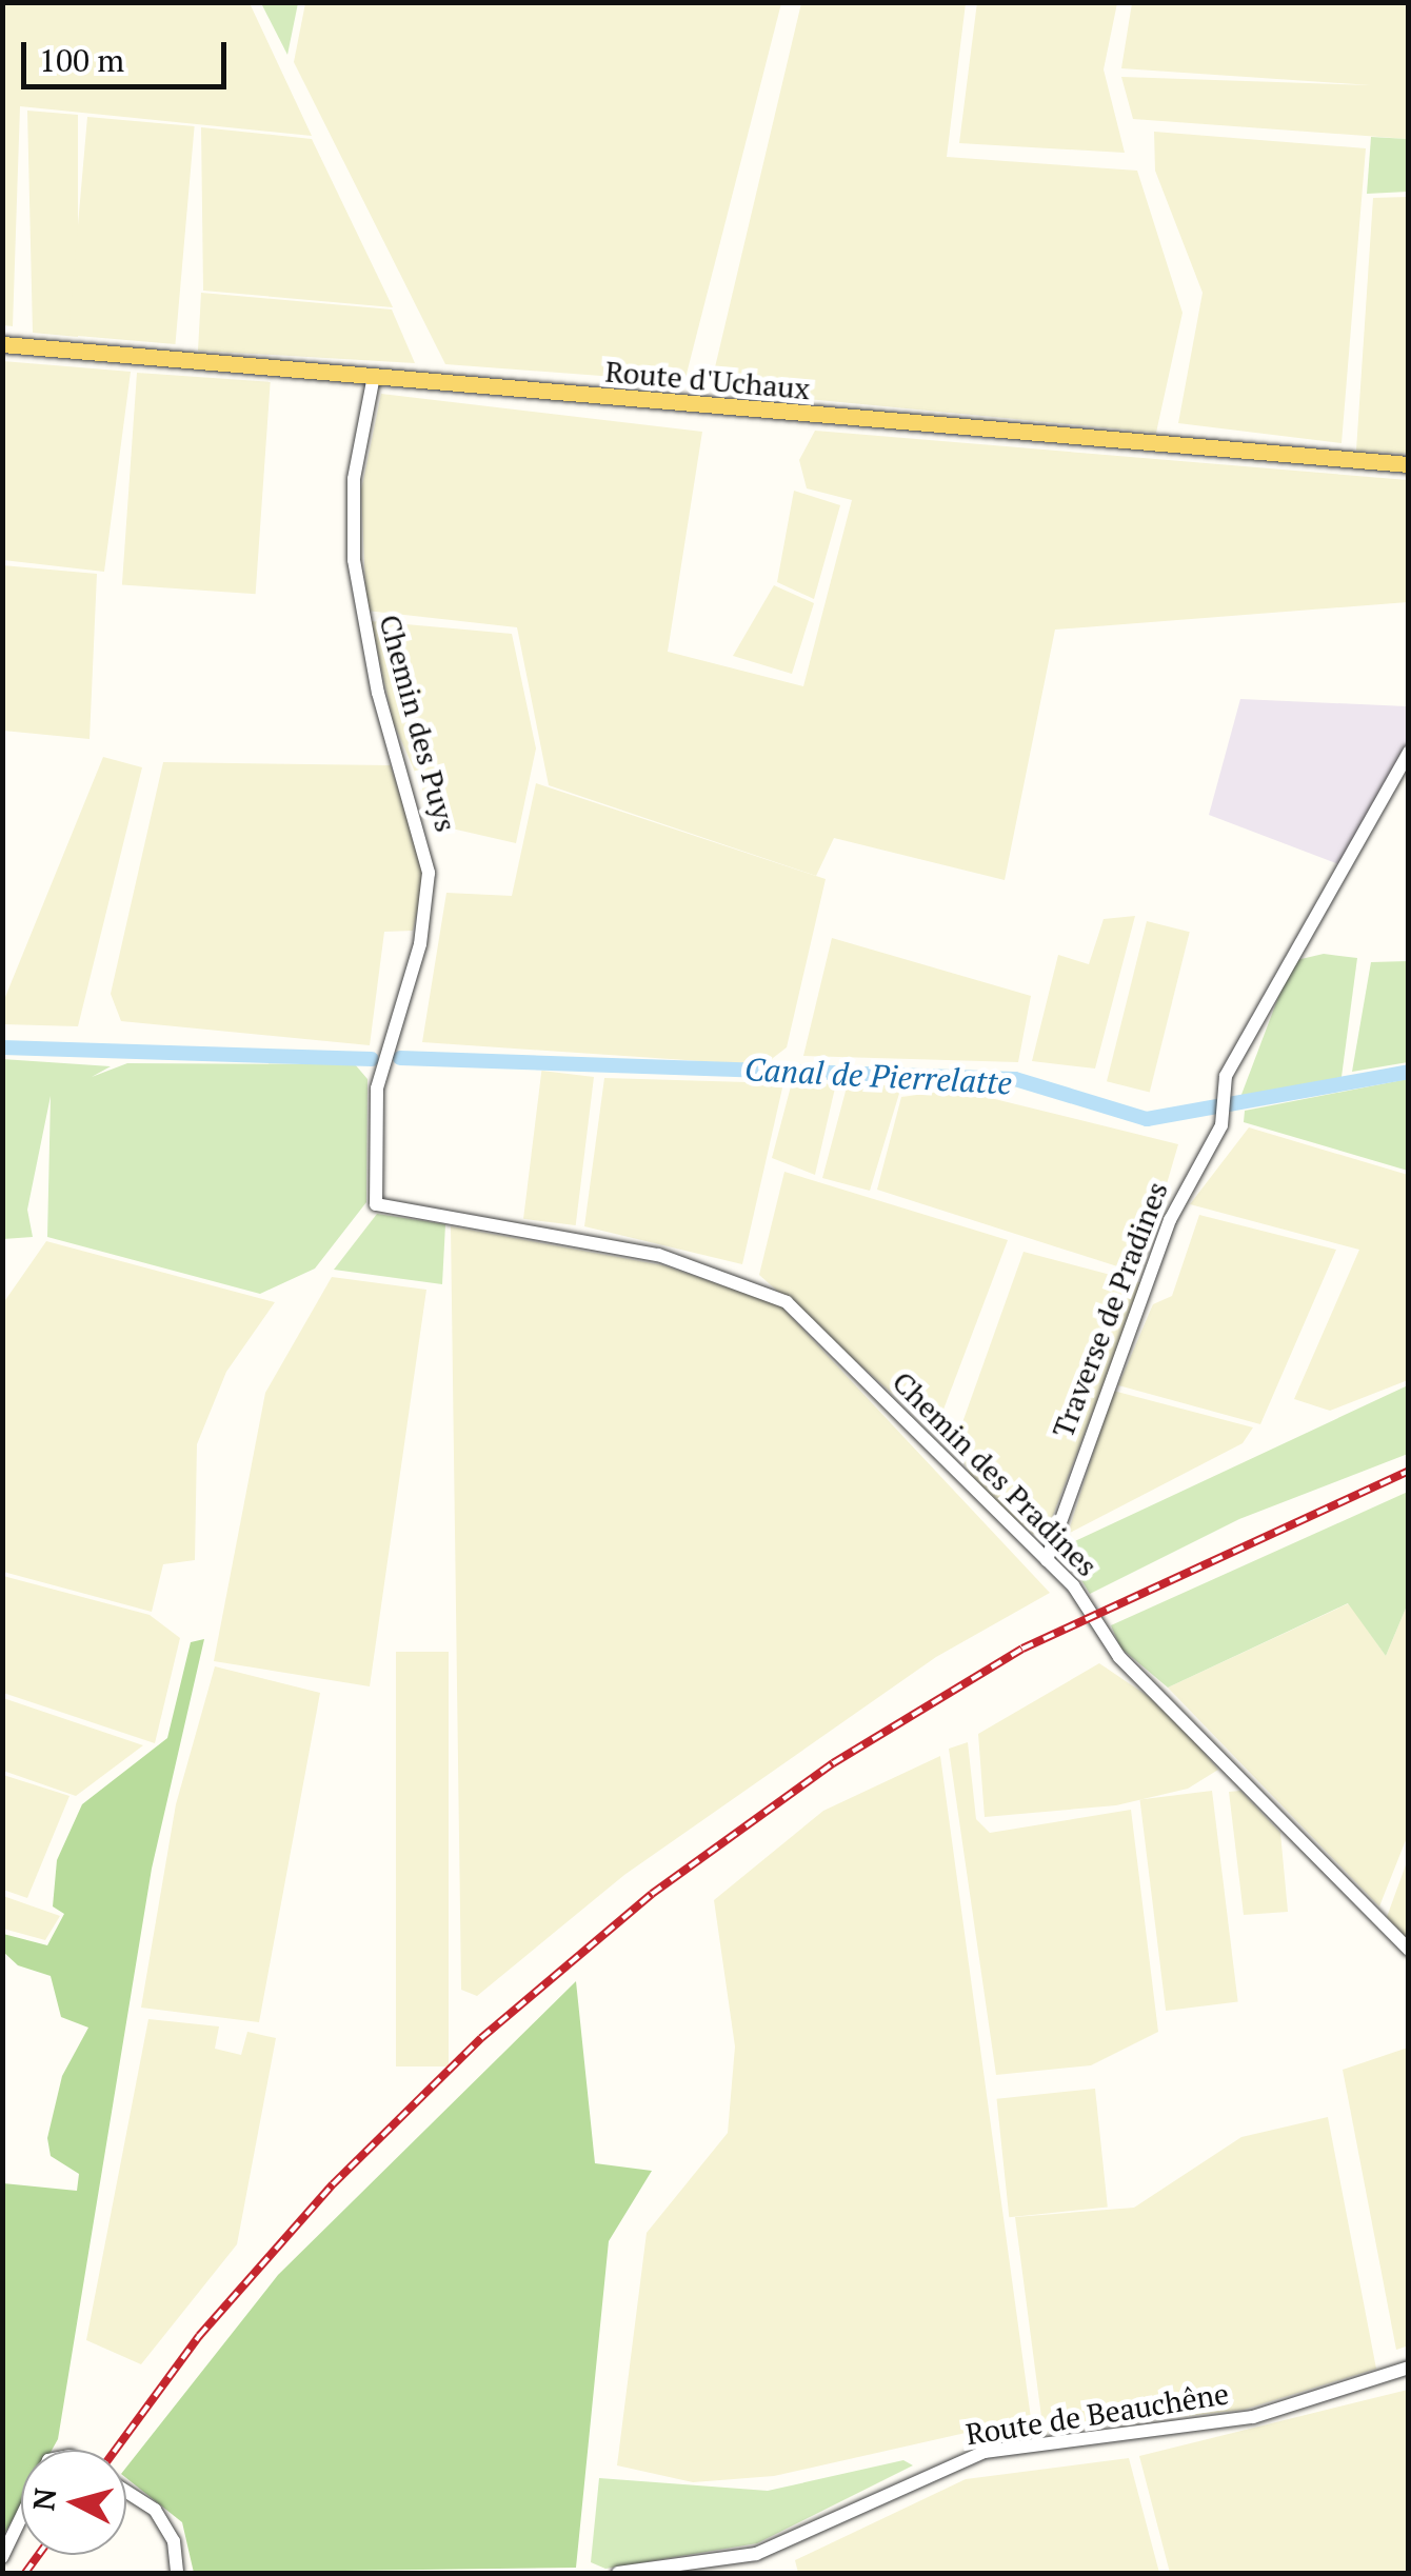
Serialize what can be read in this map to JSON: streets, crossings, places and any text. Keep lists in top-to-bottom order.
{
  "streets": {
    "main road": ["Route d'Uchaux"],
    "street": [
      "Chemin des Puys",
      "Traverse de Pradines",
      "Chemin des Pradines",
      "Route de Beauchêne"
    ]
  },
  "crossings": [
    ["Route d'Uchaux", "Chemin des Puys"],
    ["Chemin des Puys", "Chemin des Pradines"],
    ["Traverse de Pradines", "Chemin des Pradines"]
  ],
  "water": ["Canal de Pierrelatte"],
  "scale_bar": "100 m",
  "north": "left"
}
